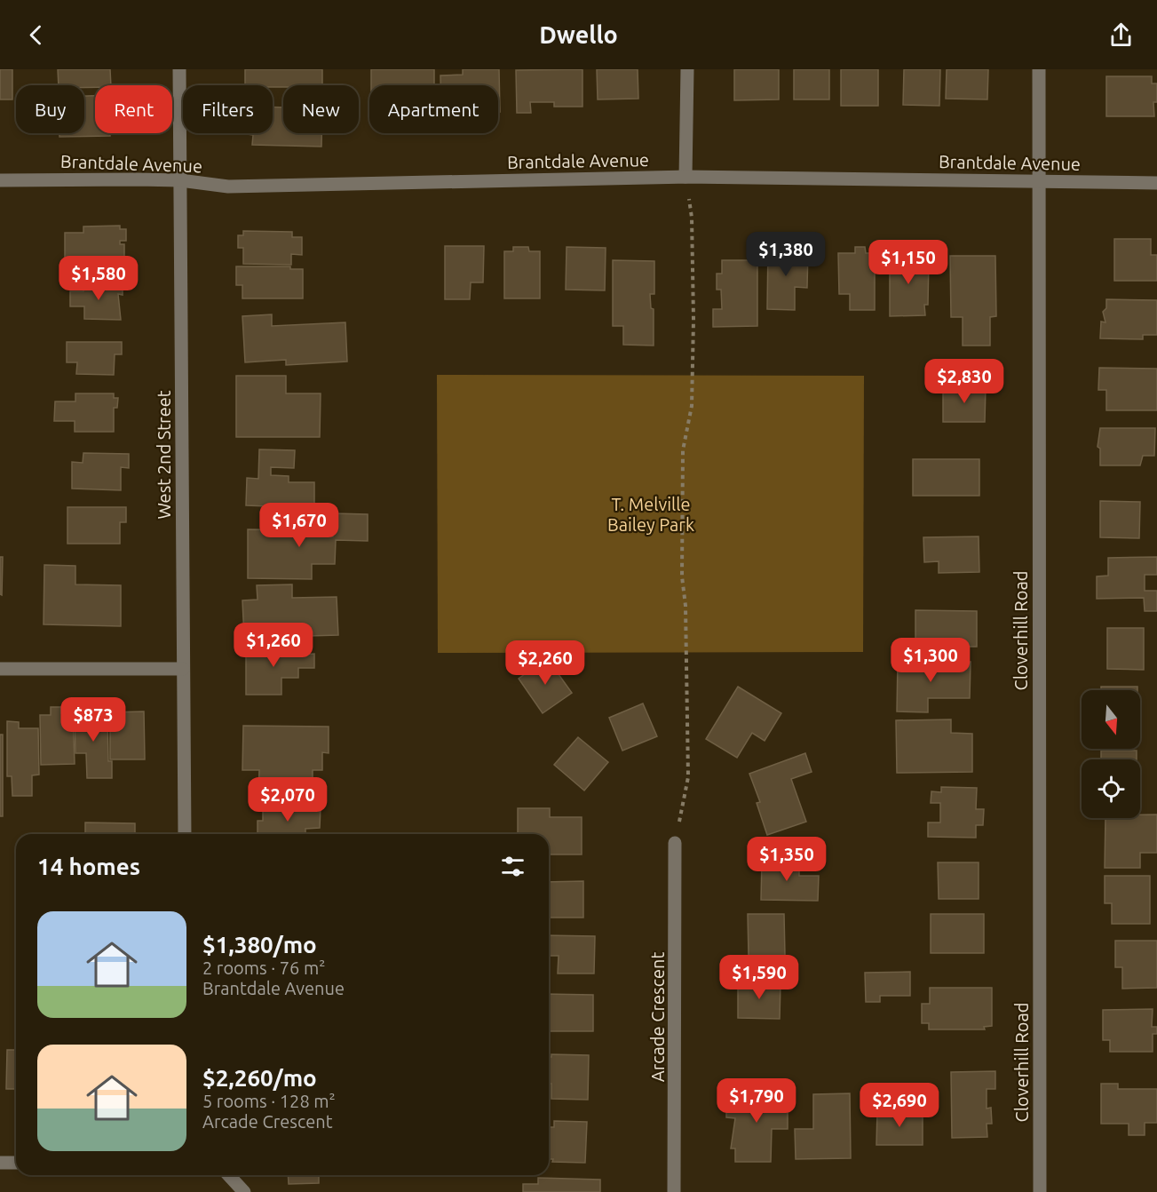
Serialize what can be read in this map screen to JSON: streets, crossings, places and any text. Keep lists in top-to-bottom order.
{
  "streets": {
    "street": [
      "Brantdale Avenue",
      "West 2nd Street",
      "Cloverhill Road",
      "Arcade Crescent"
    ]
  },
  "crossings": [
    ["Brantdale Avenue", "West 2nd Street"],
    ["Brantdale Avenue", "Cloverhill Road"]
  ],
  "parks": ["T. Melville Bailey Park"],
  "north": "bottom",
  "page": {
    "header": "Dwello",
    "chip": [
      "Buy",
      "Rent",
      "Filters",
      "New",
      "Apartment"
    ],
    "price": [
      "$1,380",
      "$1,150",
      "$1,580",
      "$2,830",
      "$1,670",
      "$1,260",
      "$1,300",
      "$2,260",
      "$873",
      "$2,070",
      "$1,350",
      "$1,590",
      "$1,790",
      "$2,690"
    ],
    "heading": "14 homes",
    "list": [
      {
        "name": "$1,380/mo",
        "note": "2 rooms · 76 m² · Brantdale Avenue"
      },
      {
        "name": "$2,260/mo",
        "note": "5 rooms · 128 m² · Arcade Crescent"
      }
    ]
  }
}
